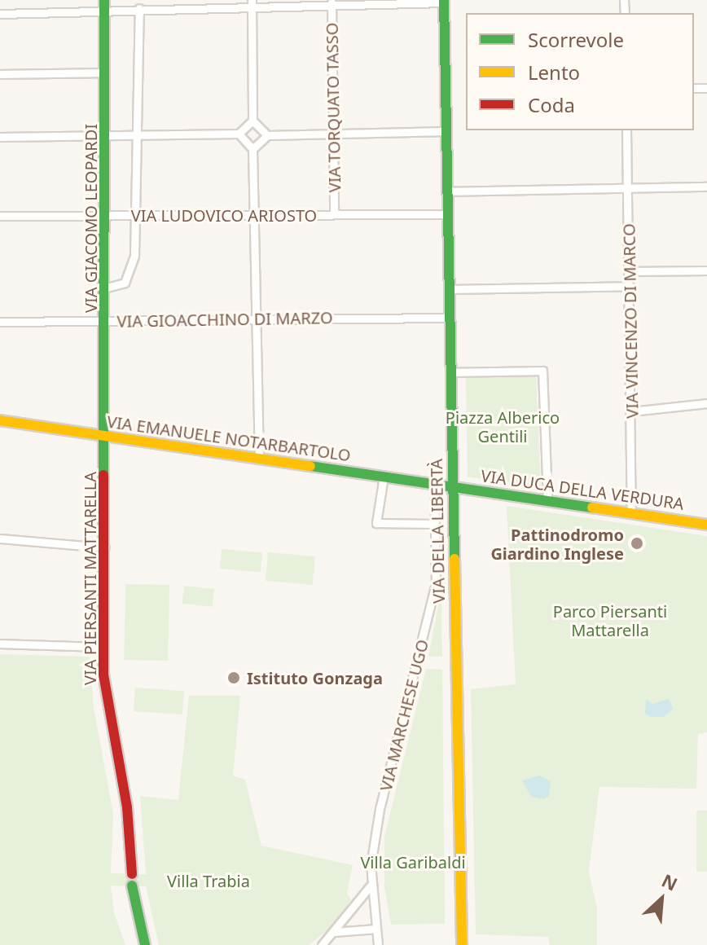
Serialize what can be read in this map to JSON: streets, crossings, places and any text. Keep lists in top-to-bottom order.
{
  "streets": {
    "street": [
      "VIA TORQUATO TASSO",
      "VIA LUDOVICO ARIOSTO",
      "VIA GIACOMO LEOPARDI",
      "VIA GIOACCHINO DI MARZO",
      "VIA VINCENZO DI MARCO",
      "VIA EMANUELE NOTARBARTOLO",
      "VIA DUCA DELLA VERDURA",
      "VIA DELLA LIBERTÀ",
      "VIA PIERSANTI MATTARELLA",
      "VIA MARCHESE UGO"
    ]
  },
  "crossings": [
    ["VIA TORQUATO TASSO", "VIA LUDOVICO ARIOSTO"],
    ["VIA LUDOVICO ARIOSTO", "VIA GIACOMO LEOPARDI"],
    ["VIA LUDOVICO ARIOSTO", "VIA DELLA LIBERTÀ"],
    ["VIA GIACOMO LEOPARDI", "VIA GIOACCHINO DI MARZO"],
    ["VIA GIACOMO LEOPARDI", "VIA EMANUELE NOTARBARTOLO"],
    ["VIA GIACOMO LEOPARDI", "VIA PIERSANTI MATTARELLA"],
    ["VIA GIOACCHINO DI MARZO", "VIA DELLA LIBERTÀ"],
    ["VIA VINCENZO DI MARCO", "VIA DUCA DELLA VERDURA"],
    ["VIA EMANUELE NOTARBARTOLO", "VIA DUCA DELLA VERDURA"],
    ["VIA EMANUELE NOTARBARTOLO", "VIA DELLA LIBERTÀ"],
    ["VIA EMANUELE NOTARBARTOLO", "VIA PIERSANTI MATTARELLA"],
    ["VIA EMANUELE NOTARBARTOLO", "VIA MARCHESE UGO"],
    ["VIA DUCA DELLA VERDURA", "VIA DELLA LIBERTÀ"]
  ],
  "parks": [
    "Piazza Alberico Gentili",
    "Parco Piersanti Mattarella",
    "Villa Garibaldi",
    "Villa Trabia"
  ],
  "places": ["Pattinodromo Giardino Inglese", "Istituto Gonzaga"],
  "legend": ["Scorrevole", "Lento", "Coda"],
  "north": "top right"
}
